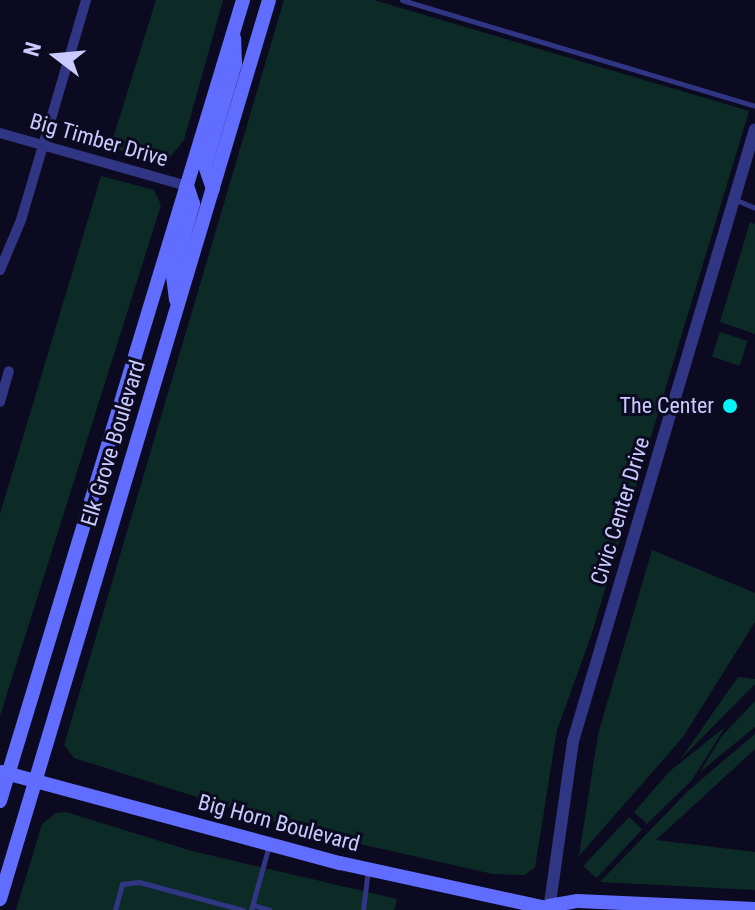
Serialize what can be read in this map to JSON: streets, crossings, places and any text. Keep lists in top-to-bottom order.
{
  "streets": {
    "main road": ["Elk Grove Boulevard", "Big Horn Boulevard"],
    "street": ["Big Timber Drive", "Civic Center Drive"]
  },
  "crossings": [
    ["Big Timber Drive", "Elk Grove Boulevard"],
    ["Elk Grove Boulevard", "Big Horn Boulevard"],
    ["Civic Center Drive", "Big Horn Boulevard"]
  ],
  "places": ["The Center"],
  "north": "left"
}
